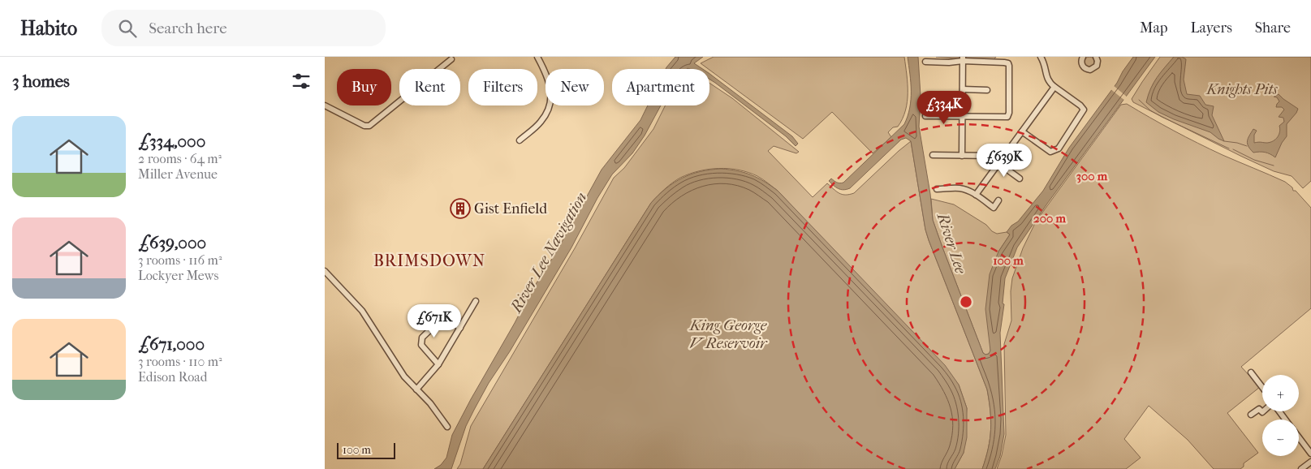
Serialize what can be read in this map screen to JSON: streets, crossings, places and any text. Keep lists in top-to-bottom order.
{
  "districts": ["BRIMSDOWN"],
  "water": ["River Lee", "River Lee Navigation", "King George V Reservoir"],
  "parks": ["Knights Pits"],
  "places": {
    "building": ["Gist Enfield"]
  },
  "scale_bar": "100 m",
  "page": {
    "header": "Habito",
    "search": "Search here",
    "nav": ["Map", "Layers", "Share"],
    "heading": "3 homes",
    "chip": [
      "Buy",
      "Rent",
      "Filters",
      "New",
      "Apartment"
    ],
    "price": ["£334K", "£639K", "£671K"],
    "list": [
      {
        "name": "£334,000",
        "note": "2 rooms · 64 m² · Miller Avenue"
      },
      {
        "name": "£639,000",
        "note": "3 rooms · 116 m² · Lockyer Mews"
      },
      {
        "name": "£671,000",
        "note": "3 rooms · 110 m² · Edison Road"
      }
    ],
    "map_buttons": ["+", "−"],
    "scale": "100 m"
  },
  "rings": ["300 m", "200 m", "100 m"]
}
